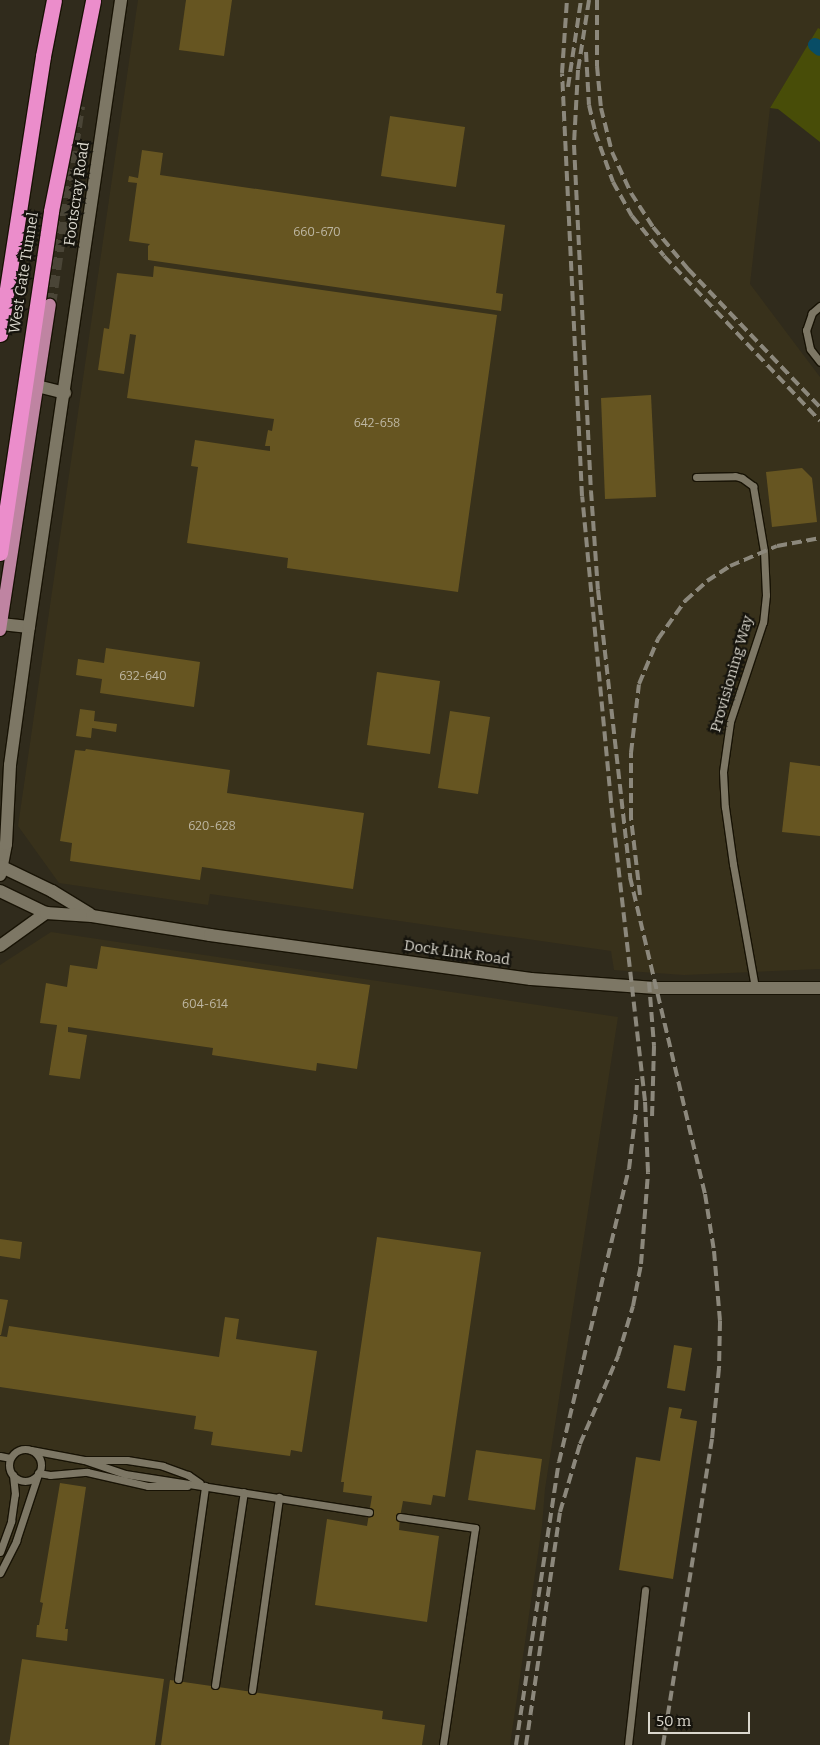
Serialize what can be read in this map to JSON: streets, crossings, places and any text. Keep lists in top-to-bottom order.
{
  "streets": {
    "highway": ["West Gate Tunnel"],
    "street": ["Footscray Road", "Dock Link Road"],
    "lane": ["Provisioning Way"]
  },
  "crossings": [
    ["Footscray Road", "Dock Link Road"],
    ["Provisioning Way", "Dock Link Road"]
  ],
  "house_numbers": [
    "660-670",
    "642-658",
    "632-640",
    "620-628",
    "604-614"
  ],
  "scale_bar": "50 m"
}
